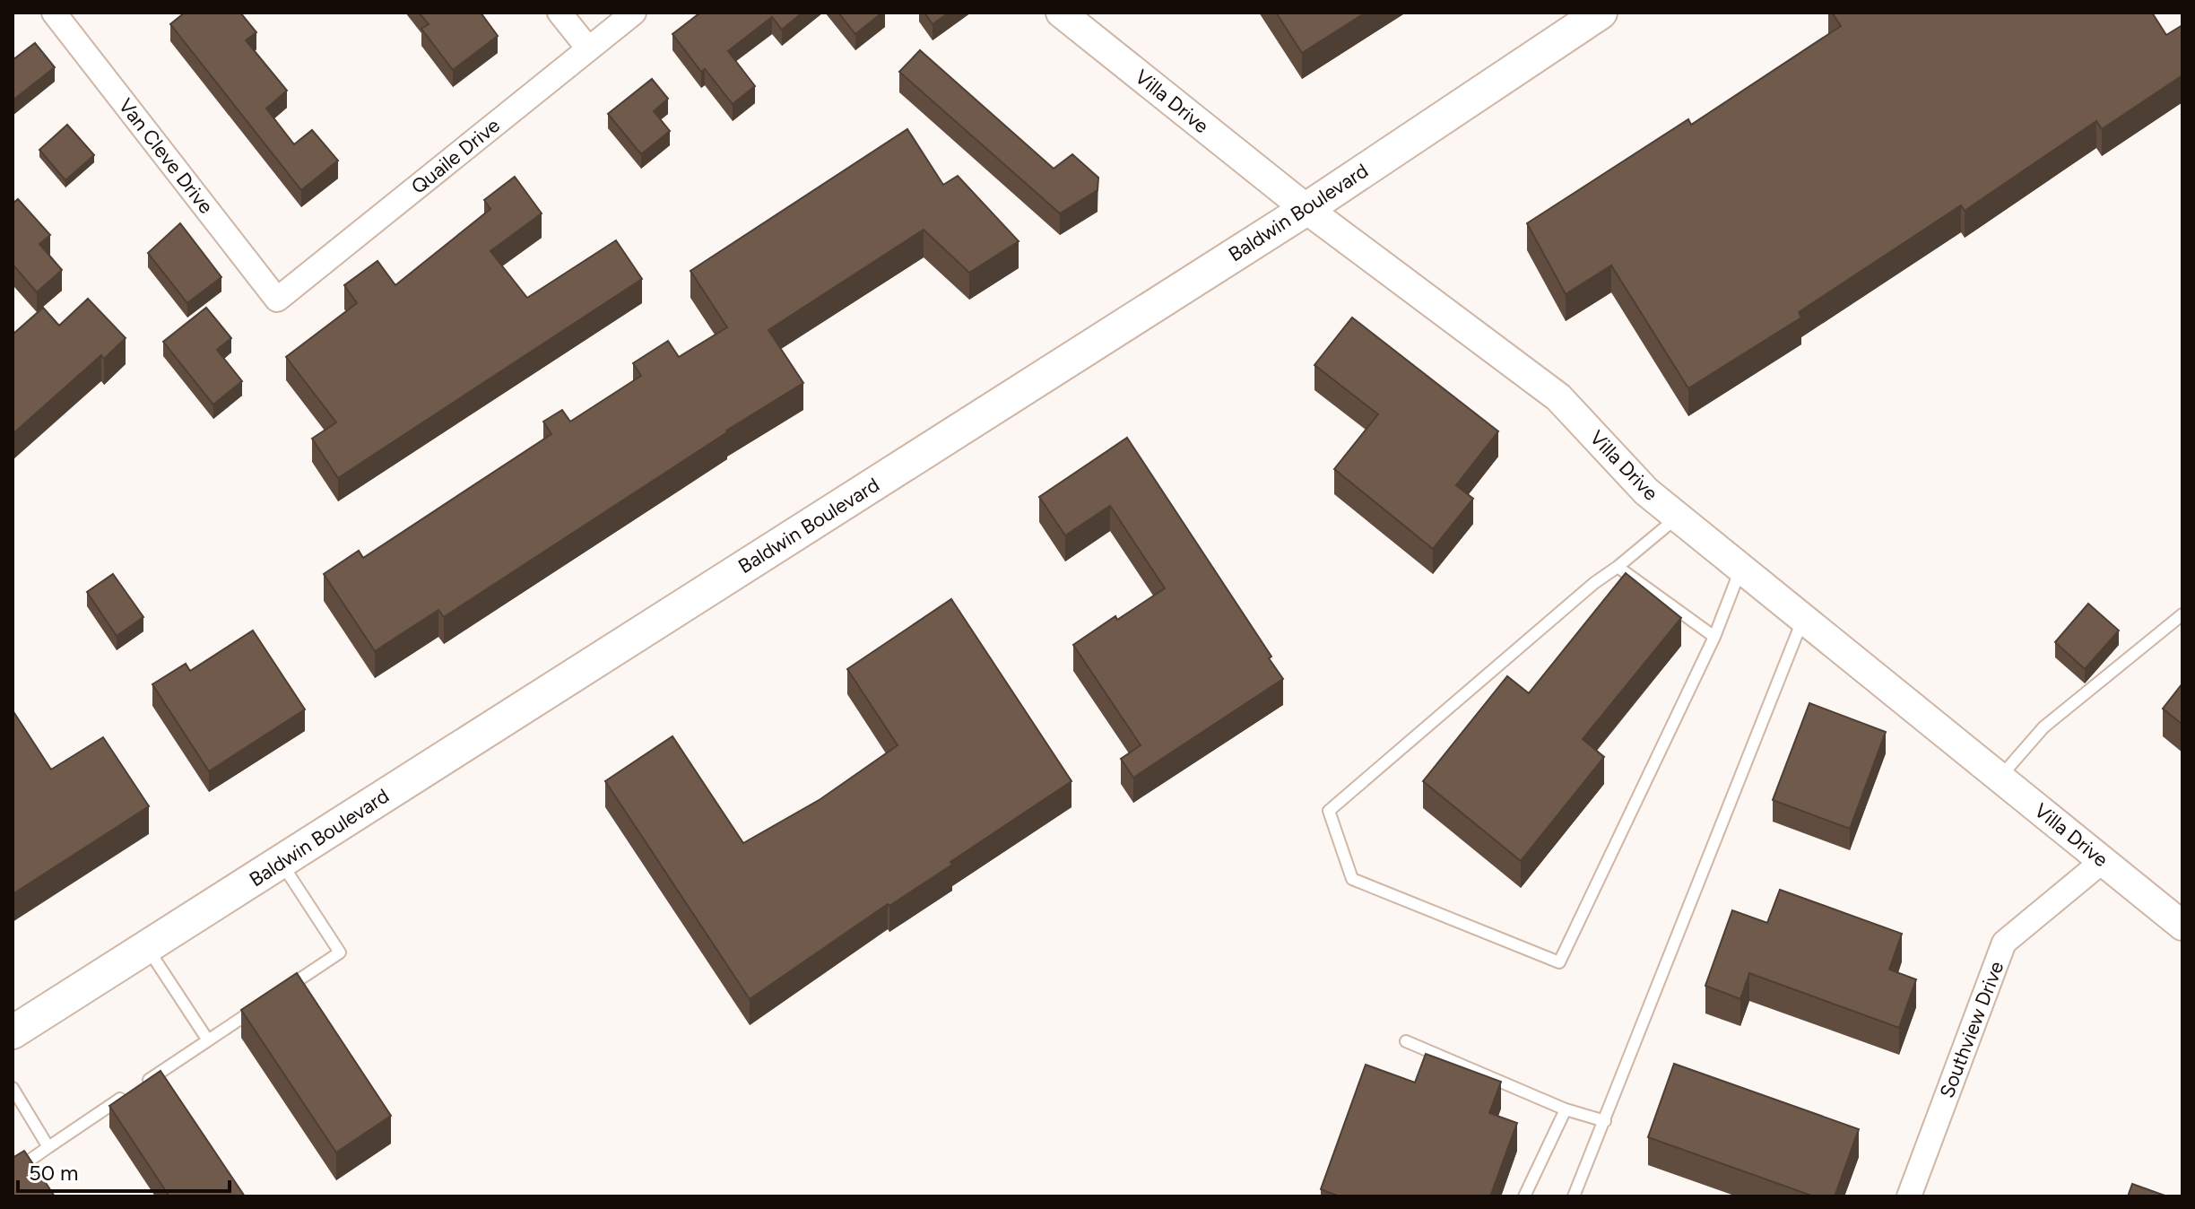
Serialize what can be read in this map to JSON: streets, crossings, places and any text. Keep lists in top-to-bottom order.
{
  "streets": {
    "main road": ["Baldwin Boulevard"],
    "street": [
      "Villa Drive",
      "Van Cleve Drive",
      "Quaile Drive",
      "Southview Drive"
    ]
  },
  "crossings": [
    ["Villa Drive", "Baldwin Boulevard"],
    ["Villa Drive", "Southview Drive"],
    ["Van Cleve Drive", "Quaile Drive"]
  ],
  "scale_bar": "50 m"
}
